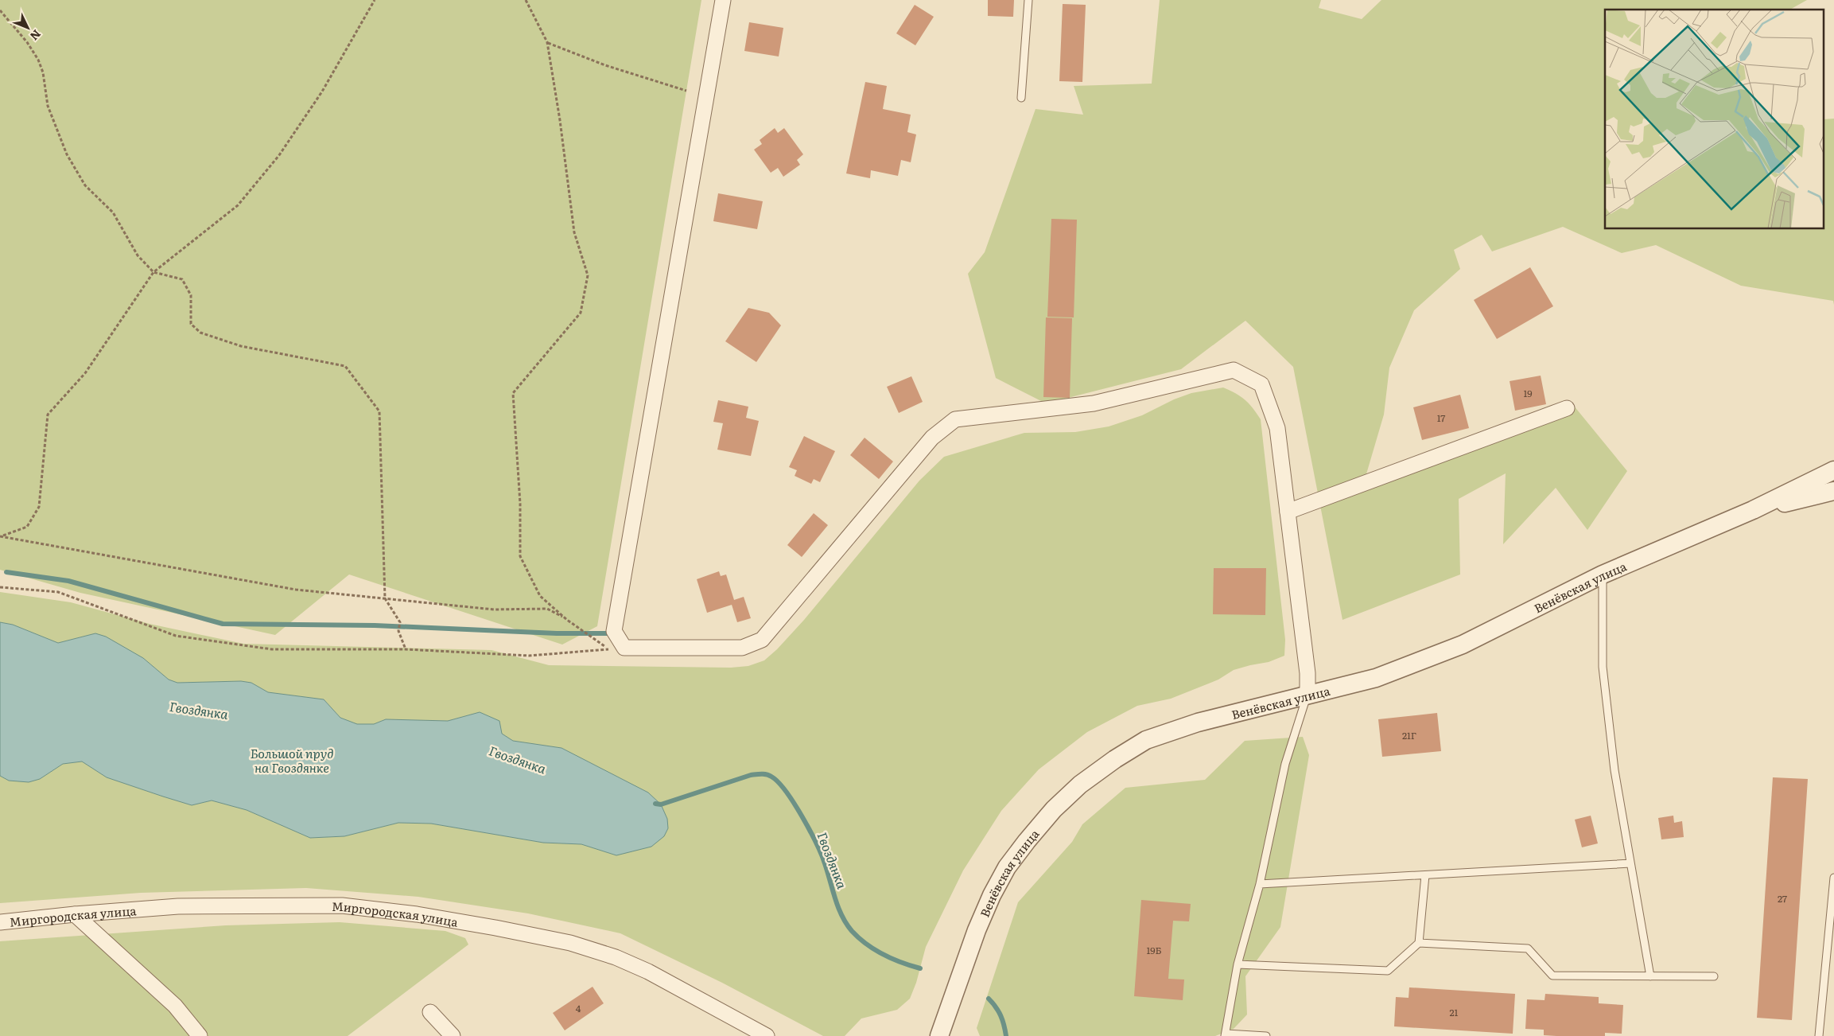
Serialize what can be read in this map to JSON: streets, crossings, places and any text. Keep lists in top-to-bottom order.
{
  "streets": {
    "street": ["Венёвская улица", "Миргородская улица"]
  },
  "water": ["Гвоздянка", "Большой пруд на Гвоздянке"],
  "house_numbers": [
    "19",
    "17",
    "21Г",
    "27",
    "19Б",
    "4",
    "21"
  ],
  "north": "bottom right"
}
